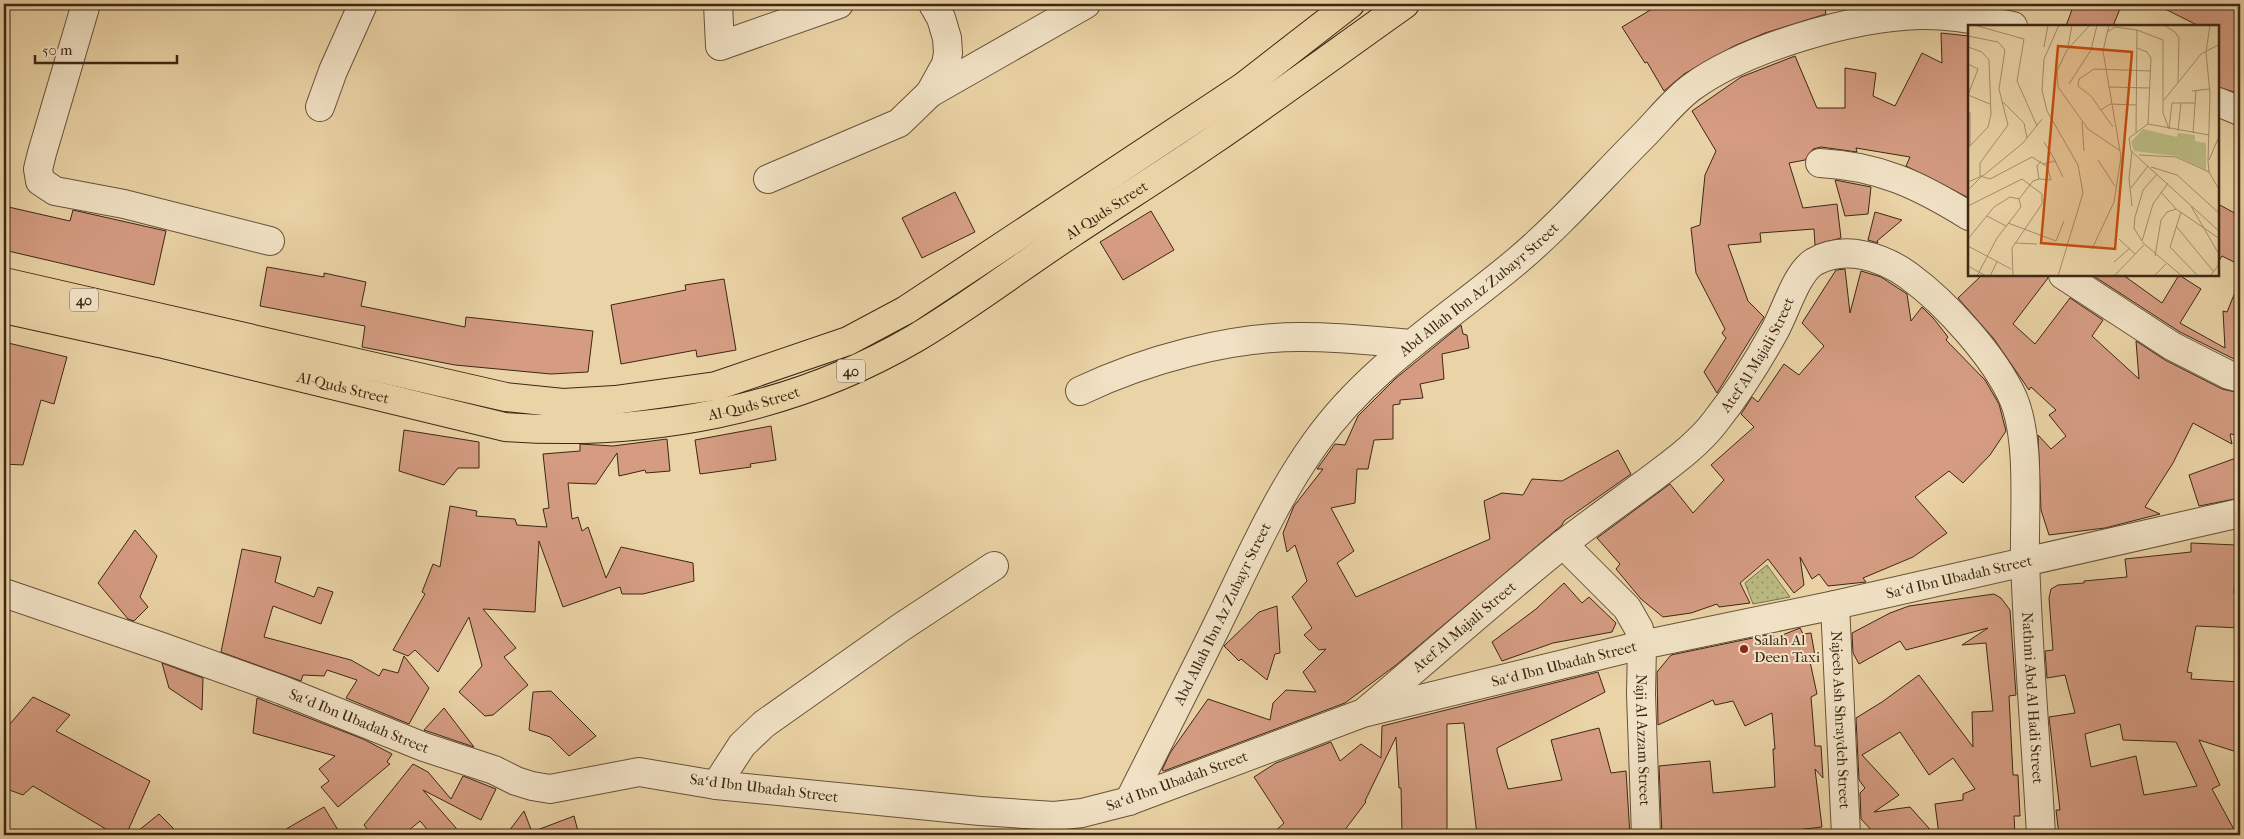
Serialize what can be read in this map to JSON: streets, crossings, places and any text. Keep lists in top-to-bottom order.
{
  "streets": {
    "highway": ["Al-Quds Street", "40"],
    "street": [
      "Abd Allah Ibn Az Zubayr Street",
      "Atef Al Majali Street",
      "Saʻd Ibn Ubadah Street",
      "Nathmi Abd Al Hadi Street",
      "Najeeb Ash Shraydeh Street",
      "Naji Al Azzam Street"
    ]
  },
  "crossings": [
    ["Abd Allah Ibn Az Zubayr Street", "Saʻd Ibn Ubadah Street"],
    ["Atef Al Majali Street", "Saʻd Ibn Ubadah Street"],
    ["Atef Al Majali Street", "Nathmi Abd Al Hadi Street"],
    ["Atef Al Majali Street", "Naji Al Azzam Street"],
    ["Saʻd Ibn Ubadah Street", "Nathmi Abd Al Hadi Street"],
    ["Saʻd Ibn Ubadah Street", "Najeeb Ash Shraydeh Street"],
    ["Saʻd Ibn Ubadah Street", "Naji Al Azzam Street"]
  ],
  "places": ["Salah Al Deen Taxi"],
  "scale_bar": "50 m"
}
